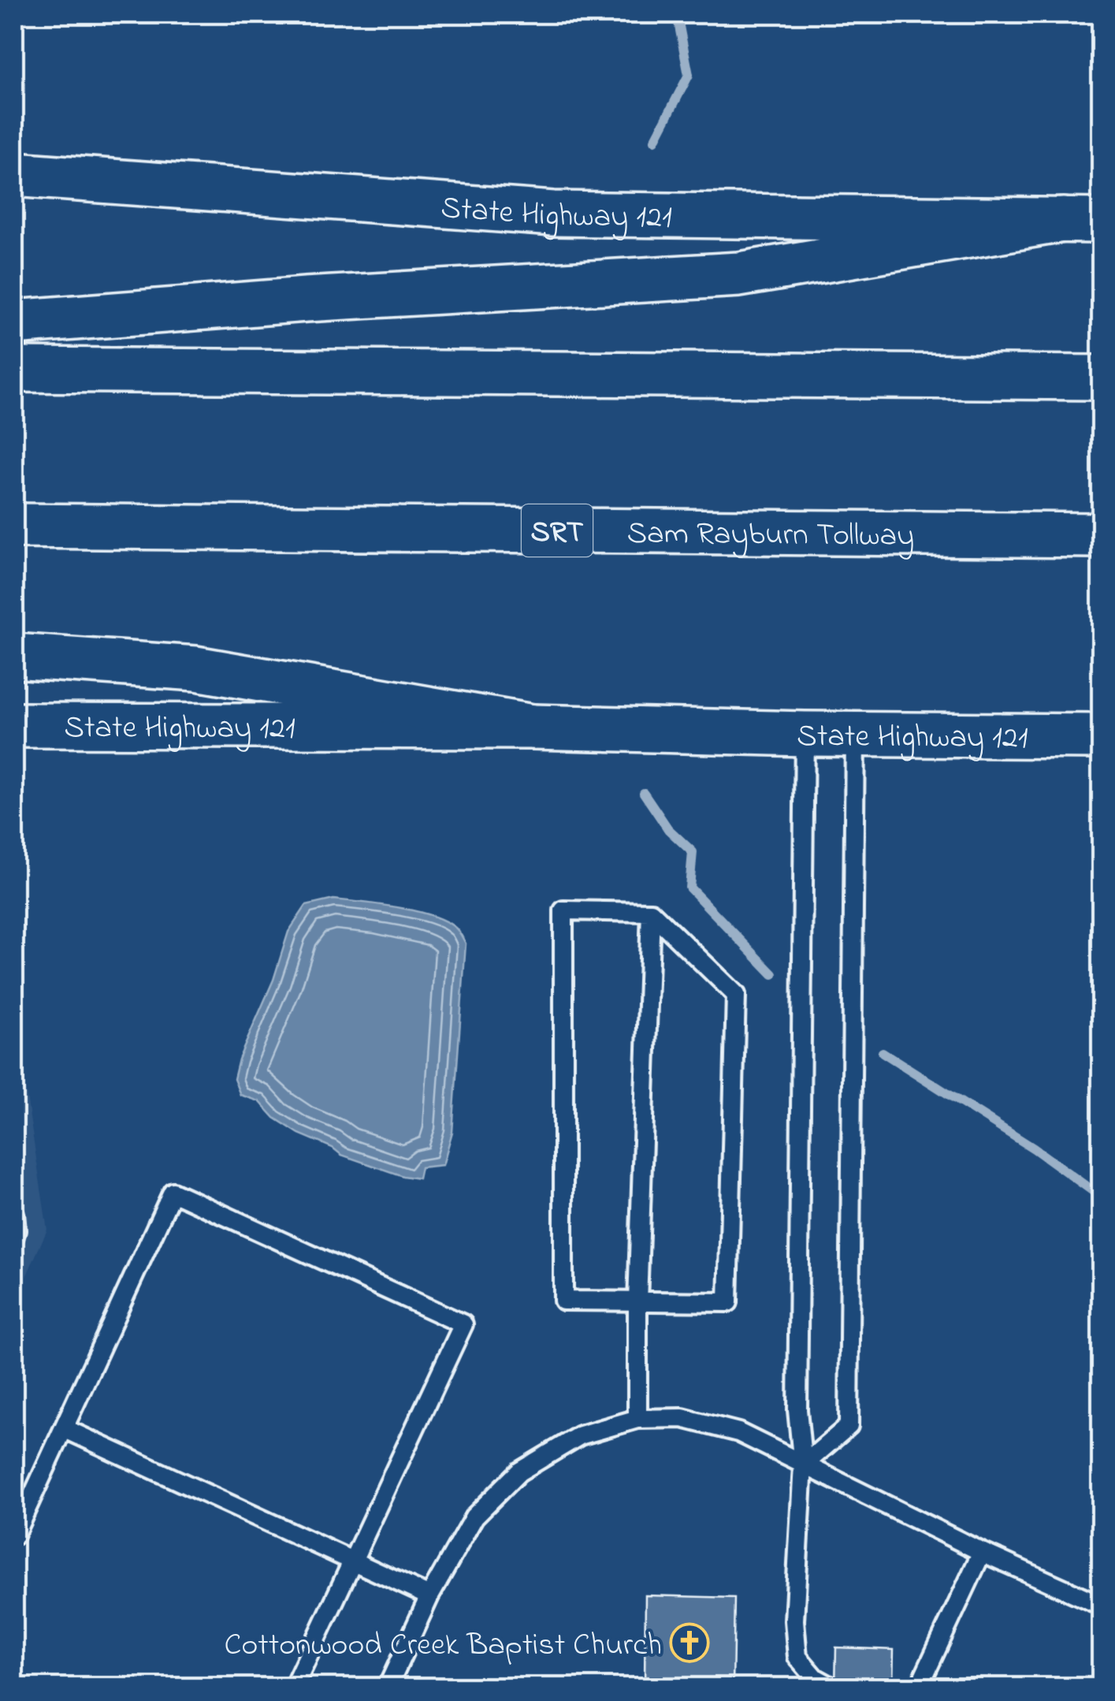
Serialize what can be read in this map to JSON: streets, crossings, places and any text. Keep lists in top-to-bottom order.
{
  "streets": {
    "main road": ["State Highway 121", "SRT", "Sam Rayburn Tollway"]
  },
  "places": {
    "church": ["Cottonwood Creek Baptist Church"]
  }
}
